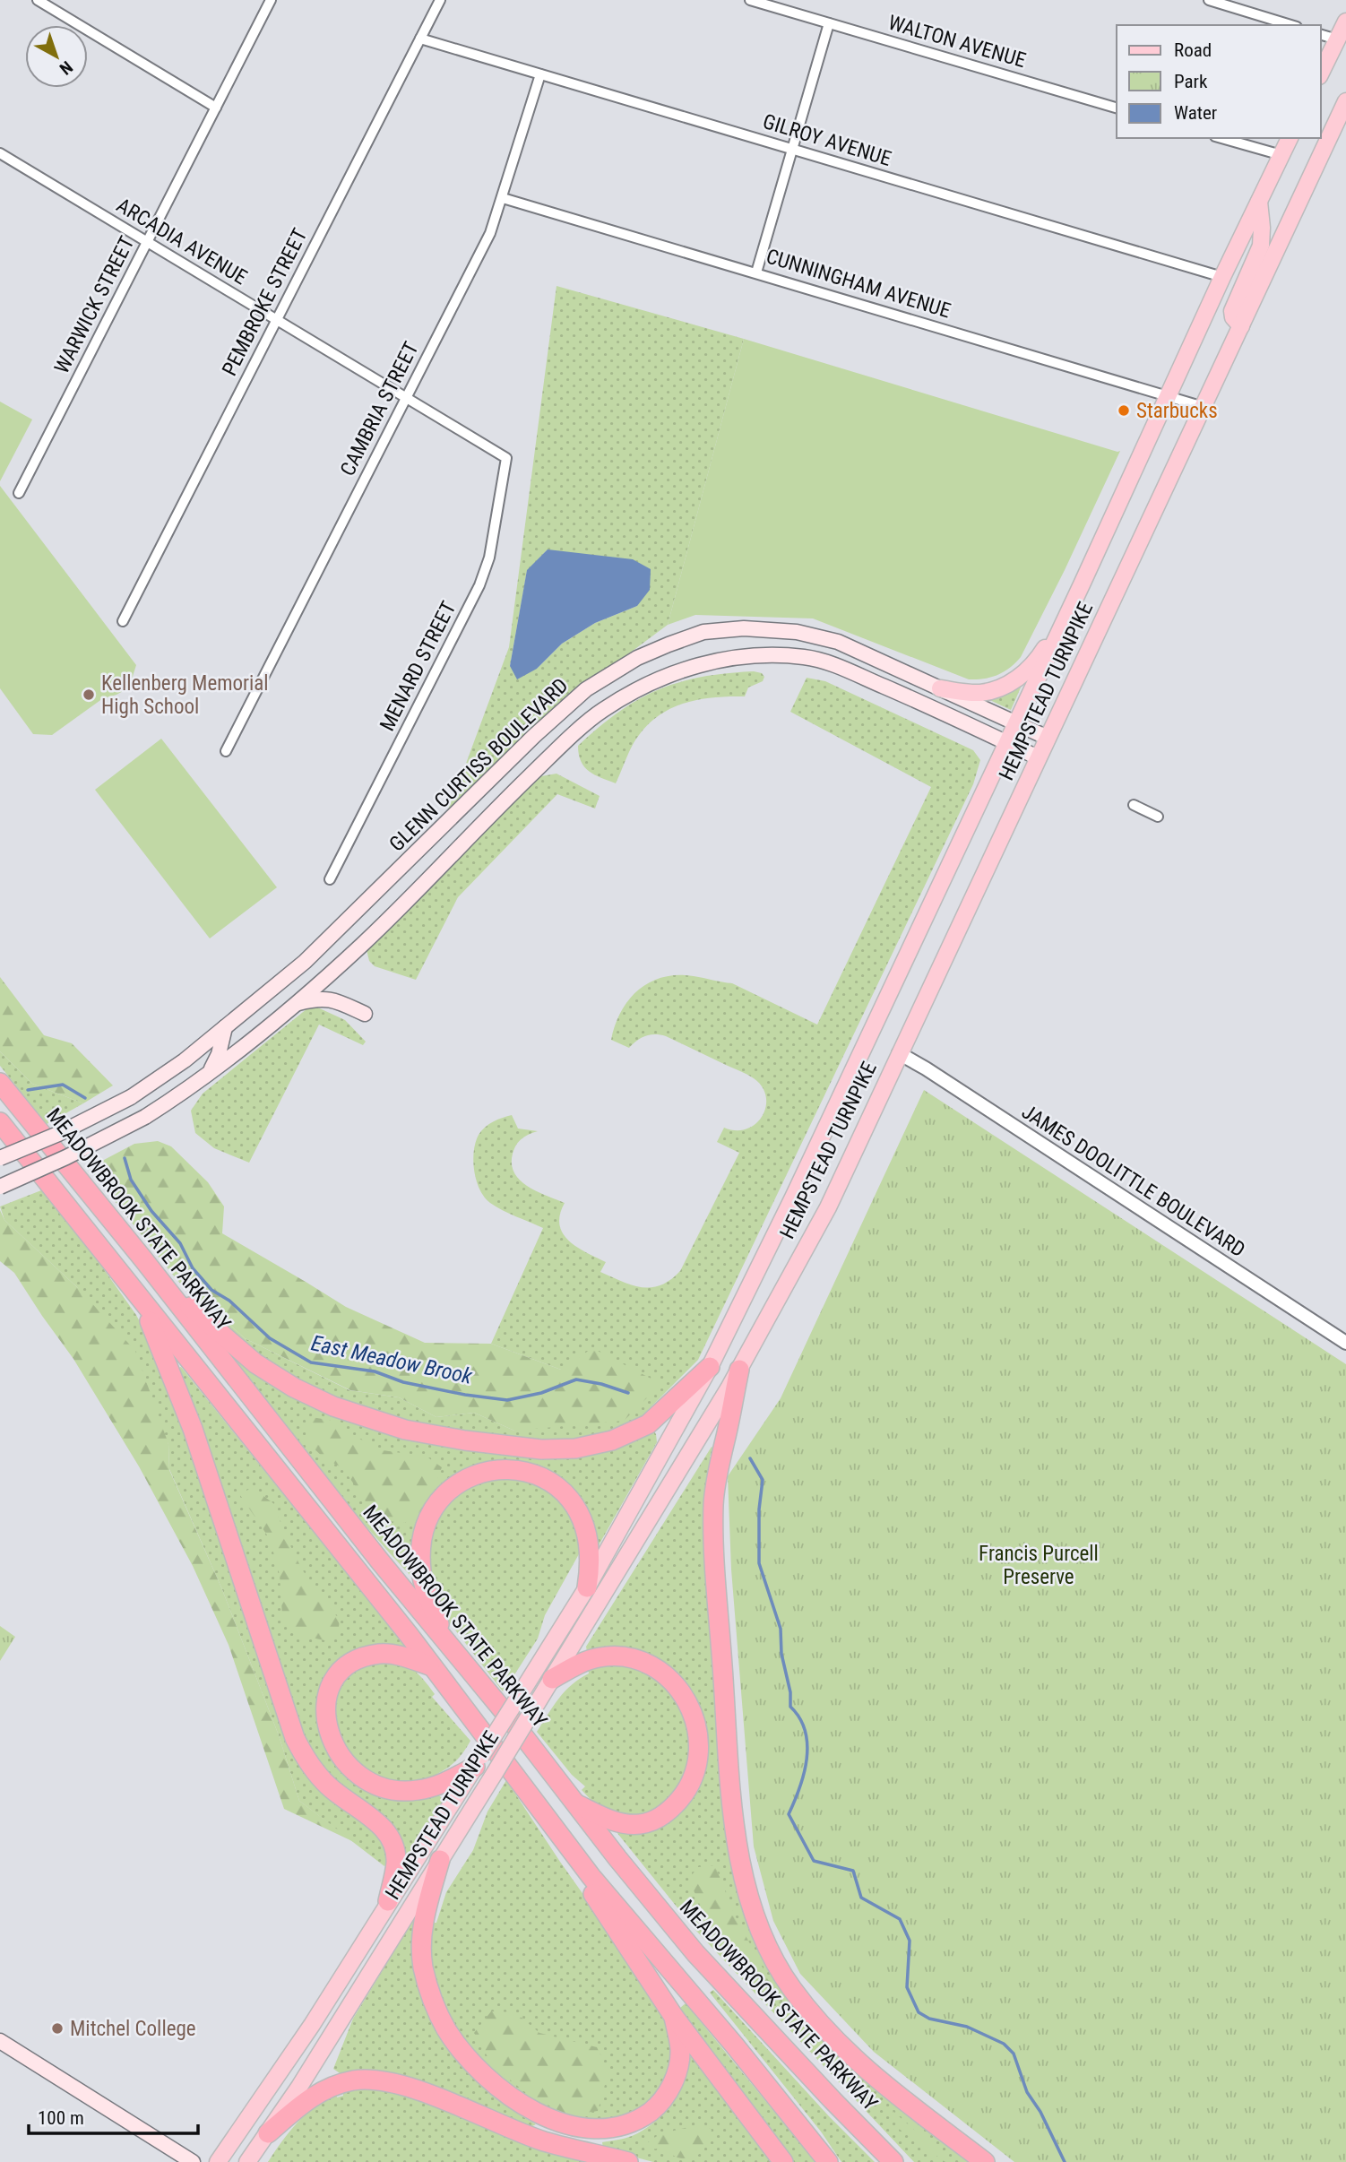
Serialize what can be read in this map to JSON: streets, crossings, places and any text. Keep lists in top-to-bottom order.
{
  "streets": {
    "highway": ["MEADOWBROOK STATE PARKWAY"],
    "main road": ["HEMPSTEAD TURNPIKE", "GLENN CURTISS BOULEVARD"],
    "street": [
      "WALTON AVENUE",
      "GILROY AVENUE",
      "ARCADIA AVENUE",
      "CUNNINGHAM AVENUE",
      "PEMBROKE STREET",
      "WARWICK STREET",
      "CAMBRIA STREET",
      "MENARD STREET",
      "JAMES DOOLITTLE BOULEVARD"
    ]
  },
  "crossings": [
    ["GILROY AVENUE", "PEMBROKE STREET"],
    ["GILROY AVENUE", "CAMBRIA STREET"],
    ["GILROY AVENUE", "HEMPSTEAD TURNPIKE"],
    ["ARCADIA AVENUE", "PEMBROKE STREET"],
    ["ARCADIA AVENUE", "WARWICK STREET"],
    ["ARCADIA AVENUE", "CAMBRIA STREET"],
    ["ARCADIA AVENUE", "MENARD STREET"],
    ["CUNNINGHAM AVENUE", "CAMBRIA STREET"],
    ["CUNNINGHAM AVENUE", "HEMPSTEAD TURNPIKE"],
    ["HEMPSTEAD TURNPIKE", "GLENN CURTISS BOULEVARD"],
    ["HEMPSTEAD TURNPIKE", "JAMES DOOLITTLE BOULEVARD"]
  ],
  "water": ["East Meadow Brook"],
  "parks": ["Francis Purcell Preserve"],
  "places": ["Starbucks", "Kellenberg Memorial High School", "Mitchel College"],
  "legend": ["Road", "Park", "Water"],
  "scale_bar": "100 m",
  "north": "bottom right"
}
